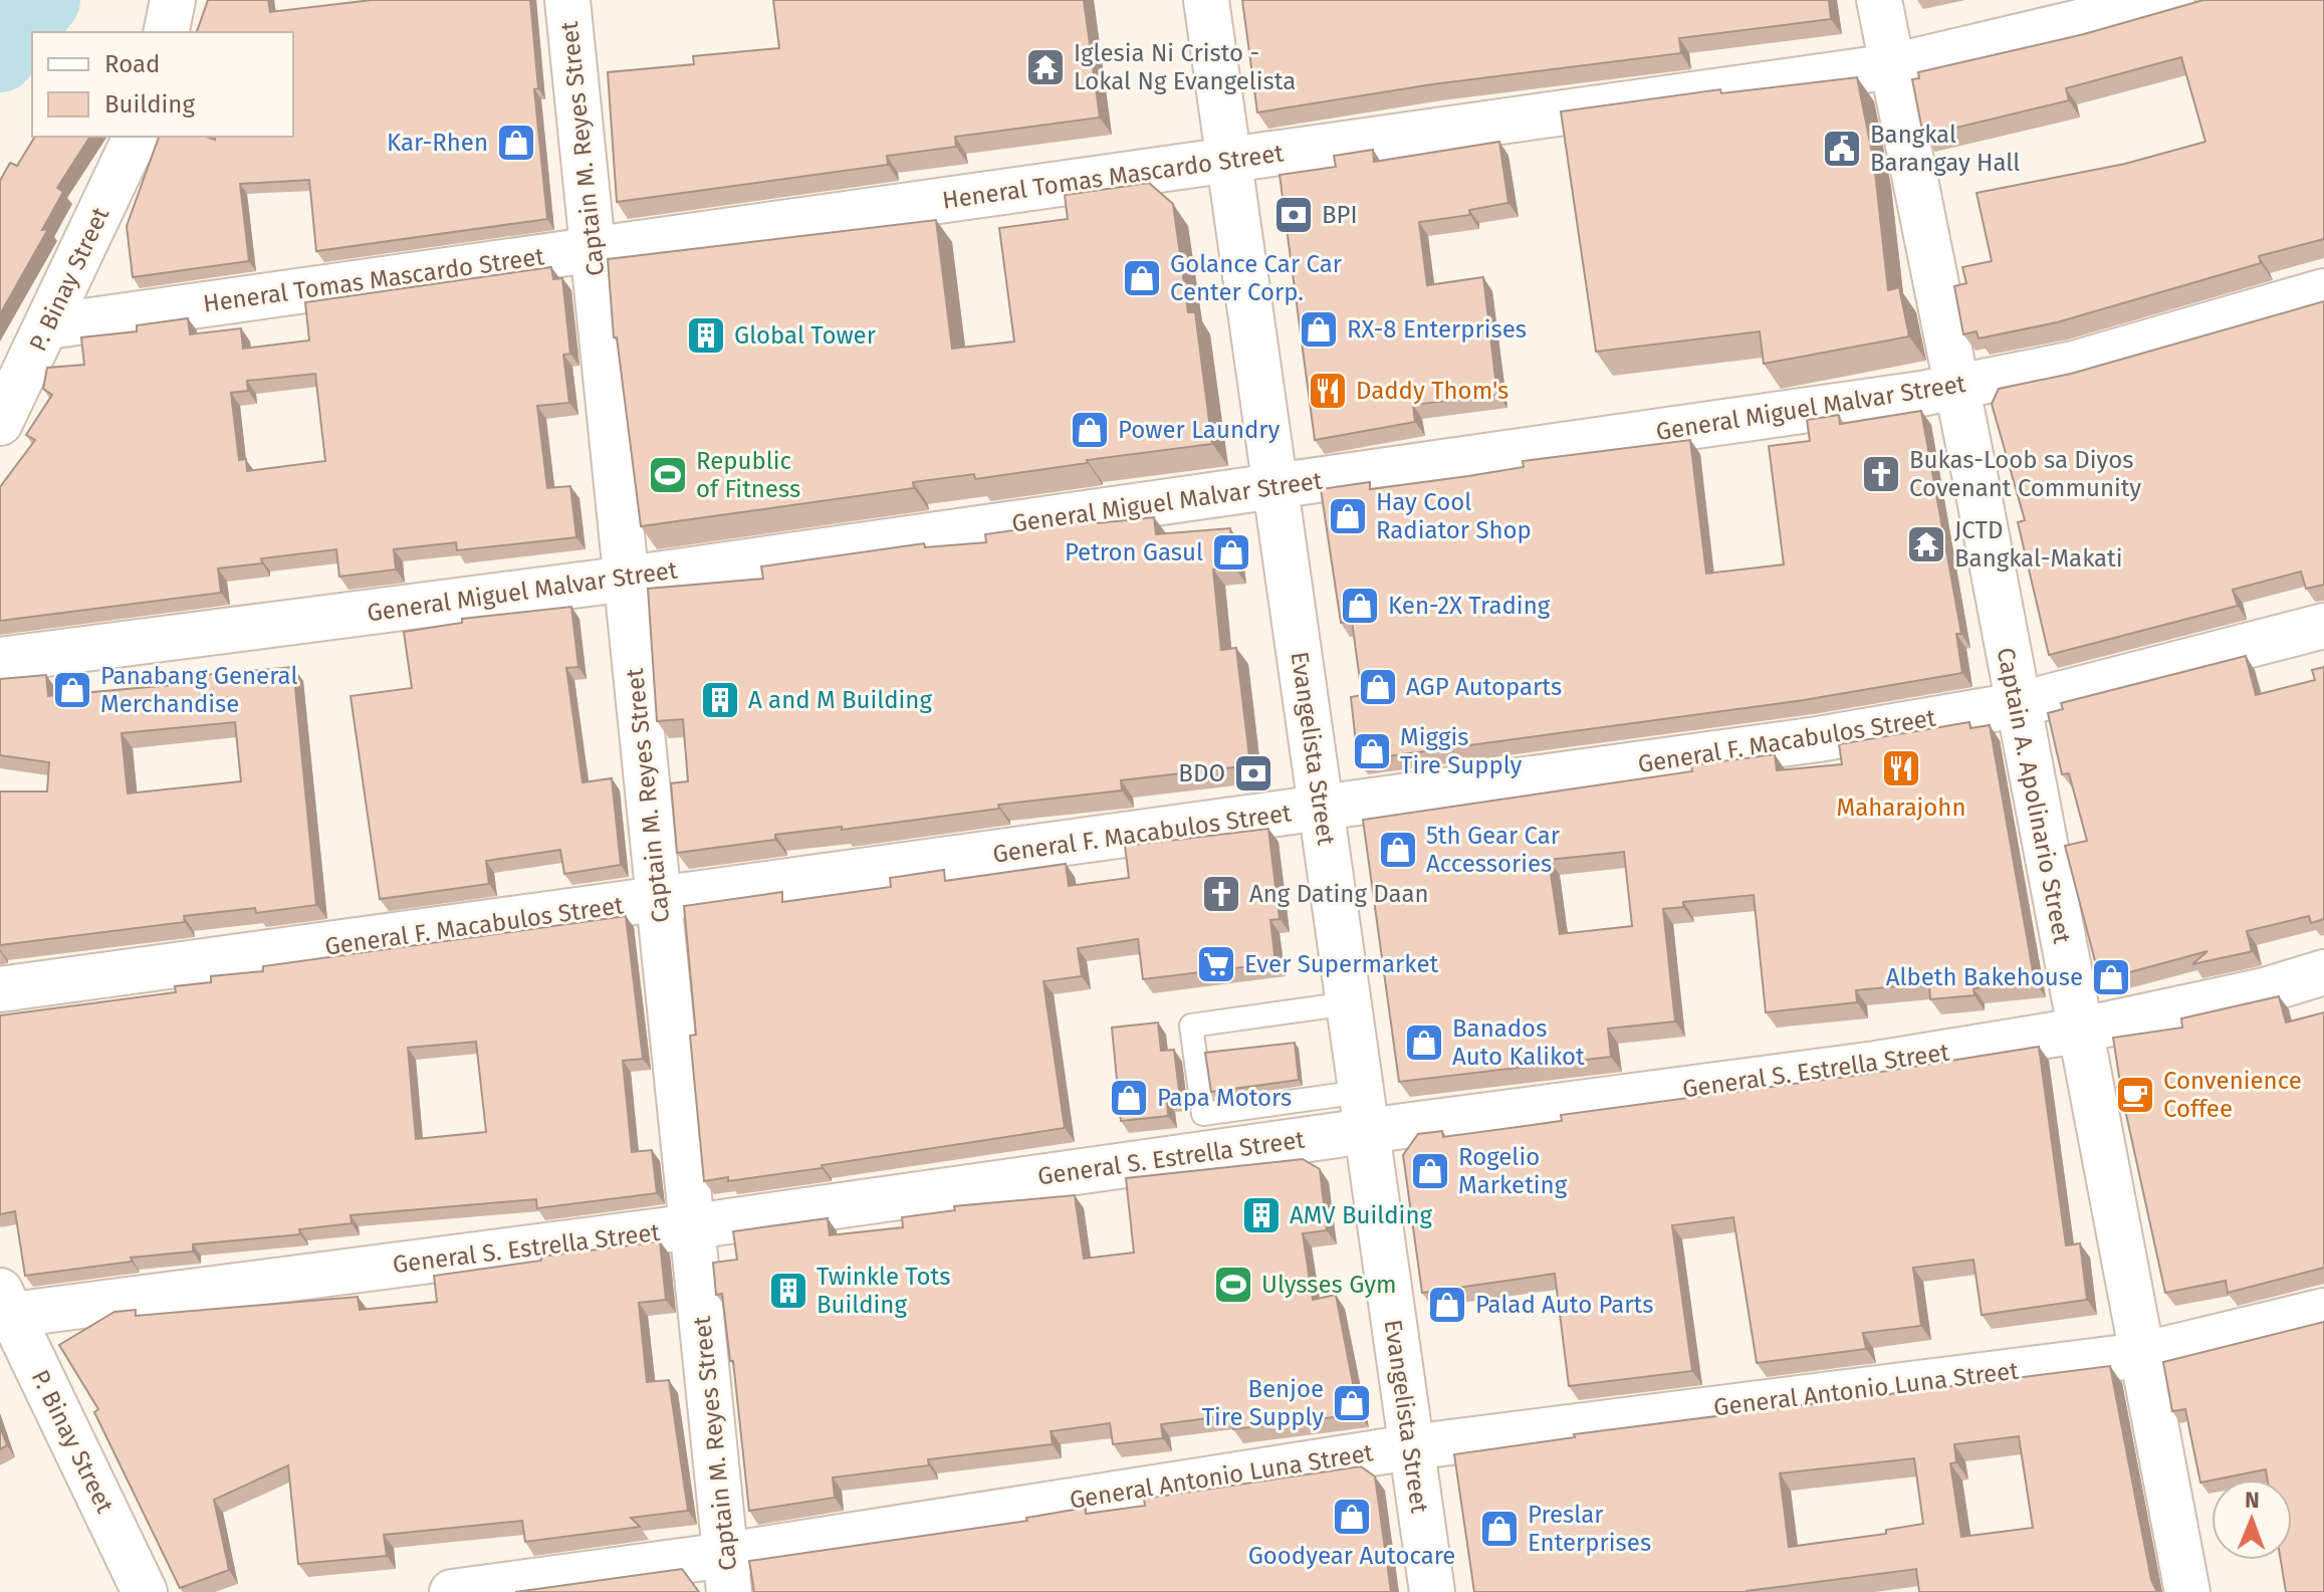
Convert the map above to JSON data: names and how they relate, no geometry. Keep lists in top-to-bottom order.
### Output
{
  "streets": {
    "street": [
      "Captain M. Reyes Street",
      "Heneral Tomas Mascardo Street",
      "P. Binay Street",
      "General Miguel Malvar Street",
      "General F. Macabulos Street",
      "Evangelista Street",
      "Captain A. Apolinario Street",
      "General S. Estrella Street",
      "General Antonio Luna Street"
    ]
  },
  "crossings": [
    ["Captain M. Reyes Street", "Heneral Tomas Mascardo Street"],
    ["Captain M. Reyes Street", "General Miguel Malvar Street"],
    ["Captain M. Reyes Street", "General F. Macabulos Street"],
    ["Captain M. Reyes Street", "General S. Estrella Street"],
    ["Captain M. Reyes Street", "General Antonio Luna Street"],
    ["Heneral Tomas Mascardo Street", "P. Binay Street"],
    ["Heneral Tomas Mascardo Street", "Evangelista Street"],
    ["Heneral Tomas Mascardo Street", "Captain A. Apolinario Street"],
    ["P. Binay Street", "General S. Estrella Street"],
    ["General Miguel Malvar Street", "Evangelista Street"],
    ["General Miguel Malvar Street", "Captain A. Apolinario Street"],
    ["General F. Macabulos Street", "Evangelista Street"],
    ["General F. Macabulos Street", "Captain A. Apolinario Street"],
    ["Evangelista Street", "General S. Estrella Street"],
    ["Evangelista Street", "General Antonio Luna Street"],
    ["Captain A. Apolinario Street", "General S. Estrella Street"],
    ["Captain A. Apolinario Street", "General Antonio Luna Street"]
  ],
  "places": {
    "temple": ["Iglesia Ni Cristo - Lokal Ng Evangelista", "JCTD Bangkal-Makati"],
    "shop": [
      "Kar-Rhen",
      "Golance Car Car Center Corp.",
      "RX-8 Enterprises",
      "Power Laundry",
      "Hay Cool Radiator Shop",
      "Petron Gasul",
      "Ken-2X Trading",
      "AGP Autoparts",
      "Panabang General Merchandise",
      "Miggis Tire Supply",
      "5th Gear Car Accessories",
      "Albeth Bakehouse",
      "Banados Auto Kalikot",
      "Papa Motors",
      "Rogelio Marketing",
      "Palad Auto Parts",
      "Benjoe Tire Supply",
      "Goodyear Autocare",
      "Preslar Enterprises"
    ],
    "public building": ["Bangkal Barangay Hall"],
    "bank": ["BPI", "BDO"],
    "building": [
      "Global Tower",
      "A and M Building",
      "AMV Building",
      "Twinkle Tots Building"
    ],
    "restaurant": ["Daddy Thom's", "Maharajohn"],
    "church": ["Bukas-Loob sa Diyos Covenant Community", "Ang Dating Daan"],
    "sports": ["Republic of Fitness", "Ulysses Gym"],
    "supermarket": ["Ever Supermarket"],
    "cafe": ["Convenience Coffee"]
  },
  "legend": ["Road", "Building"],
  "north": "top"
}
